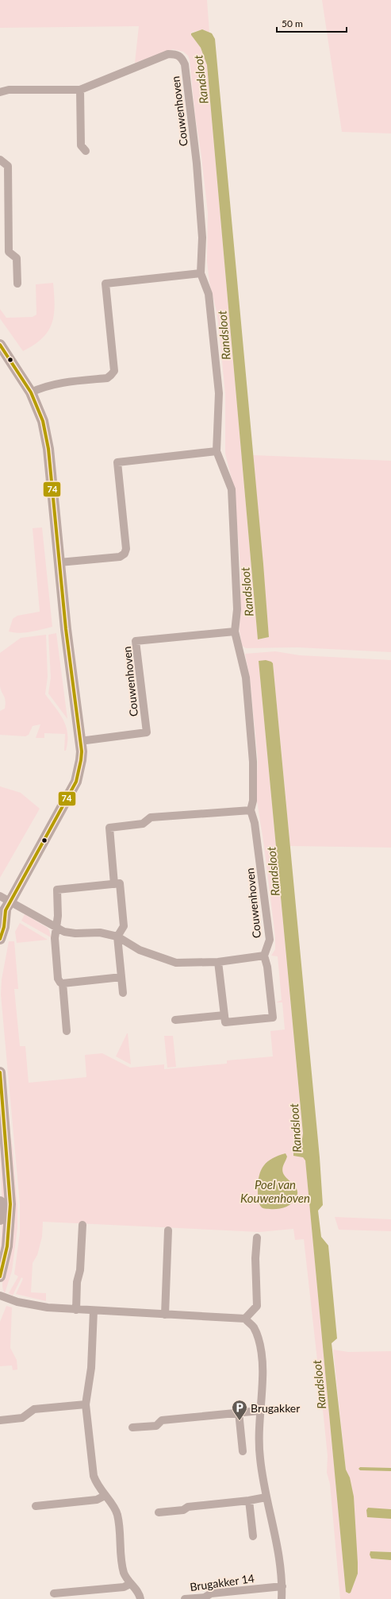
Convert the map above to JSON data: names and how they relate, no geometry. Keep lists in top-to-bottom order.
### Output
{
  "streets": {
    "street": ["Couwenhoven", "Brugakker 14"]
  },
  "water": ["Randsloot", "Poel van Kouwenhoven"],
  "places": {
    "parking": ["Brugakker"]
  },
  "lines": ["transit line 74"],
  "scale_bar": "50 m"
}
